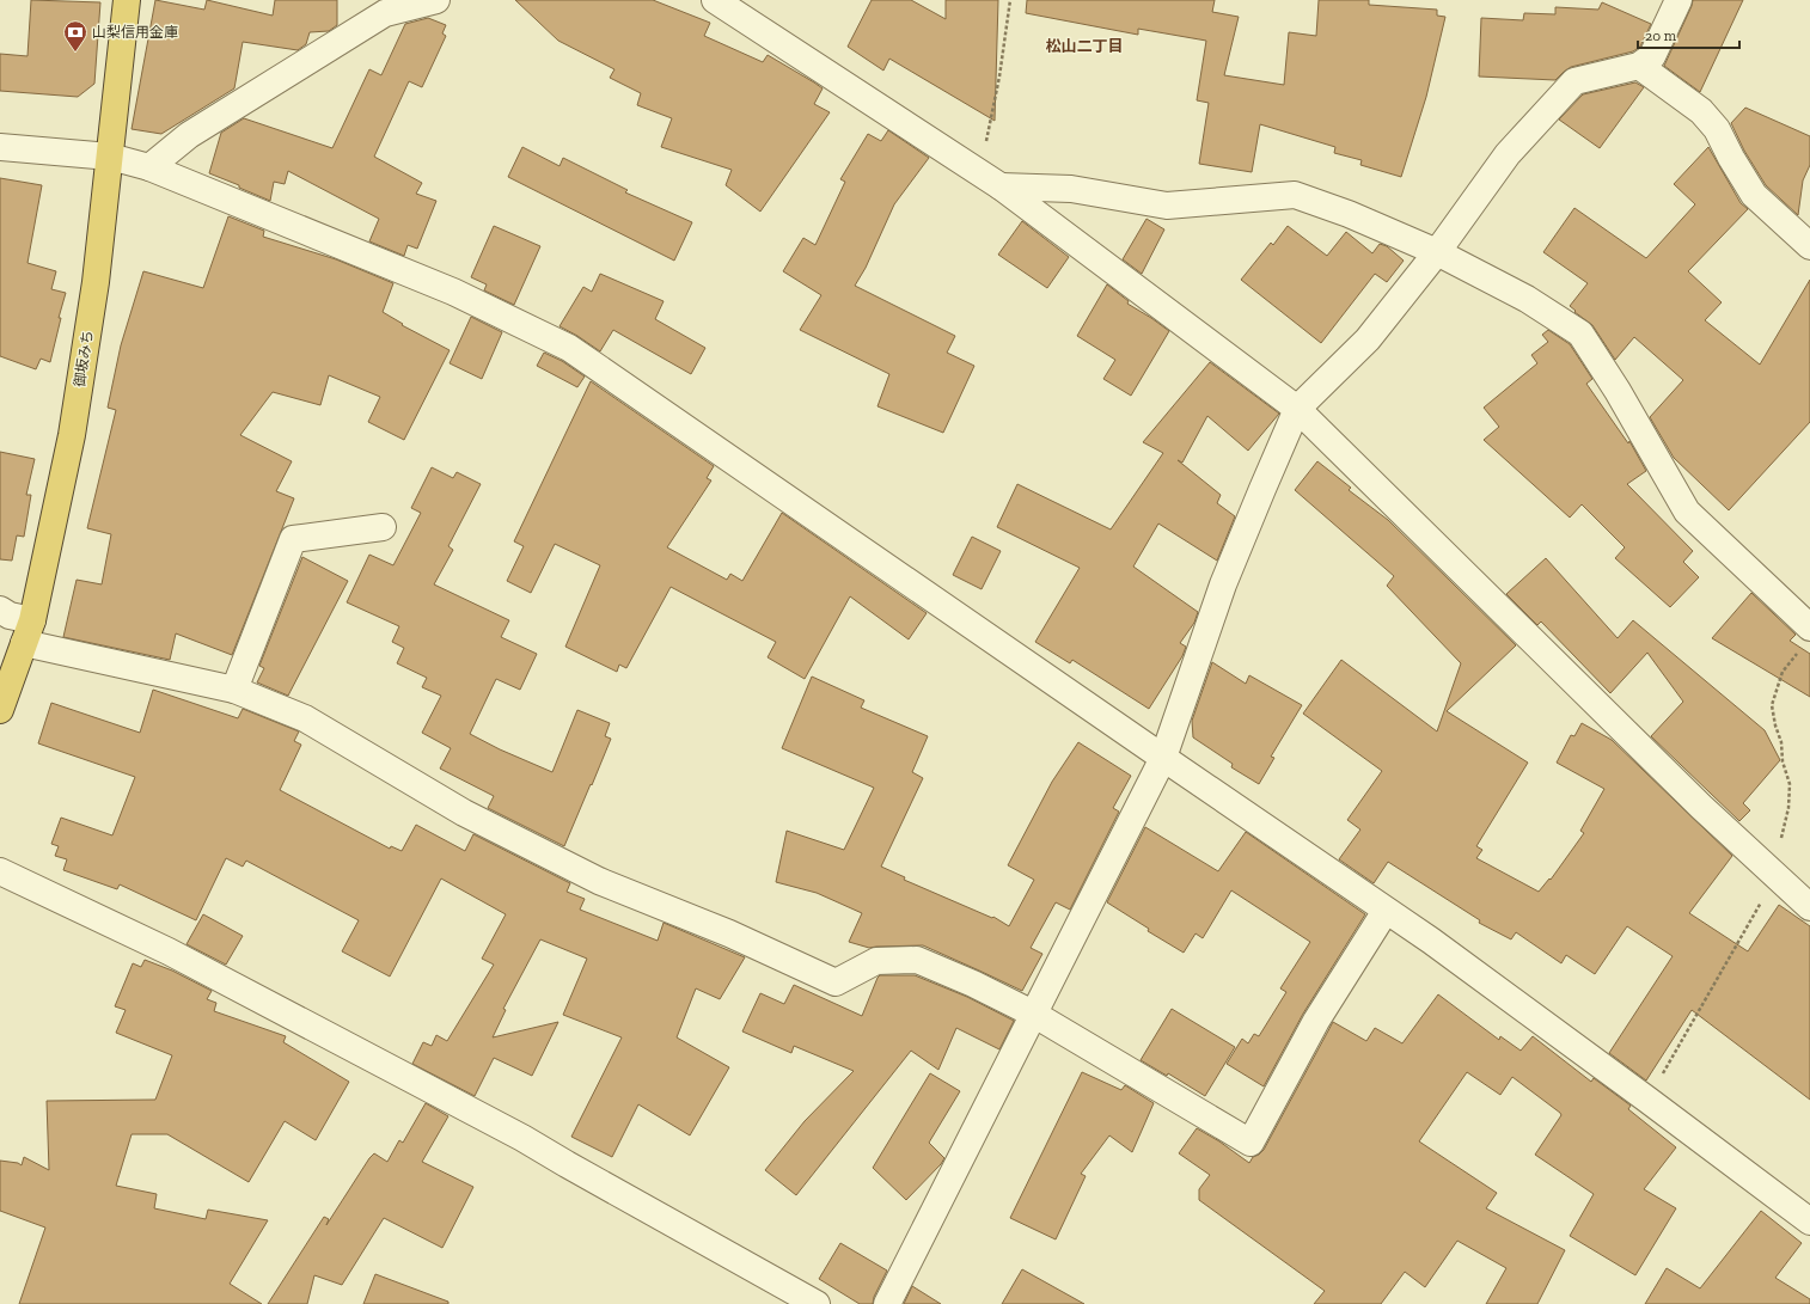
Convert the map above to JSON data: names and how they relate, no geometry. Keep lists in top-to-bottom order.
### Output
{
  "streets": {
    "highway": ["御坂みち"]
  },
  "districts": ["松山二丁目"],
  "places": {
    "bank": ["山梨信用金庫"]
  },
  "scale_bar": "20 m"
}
